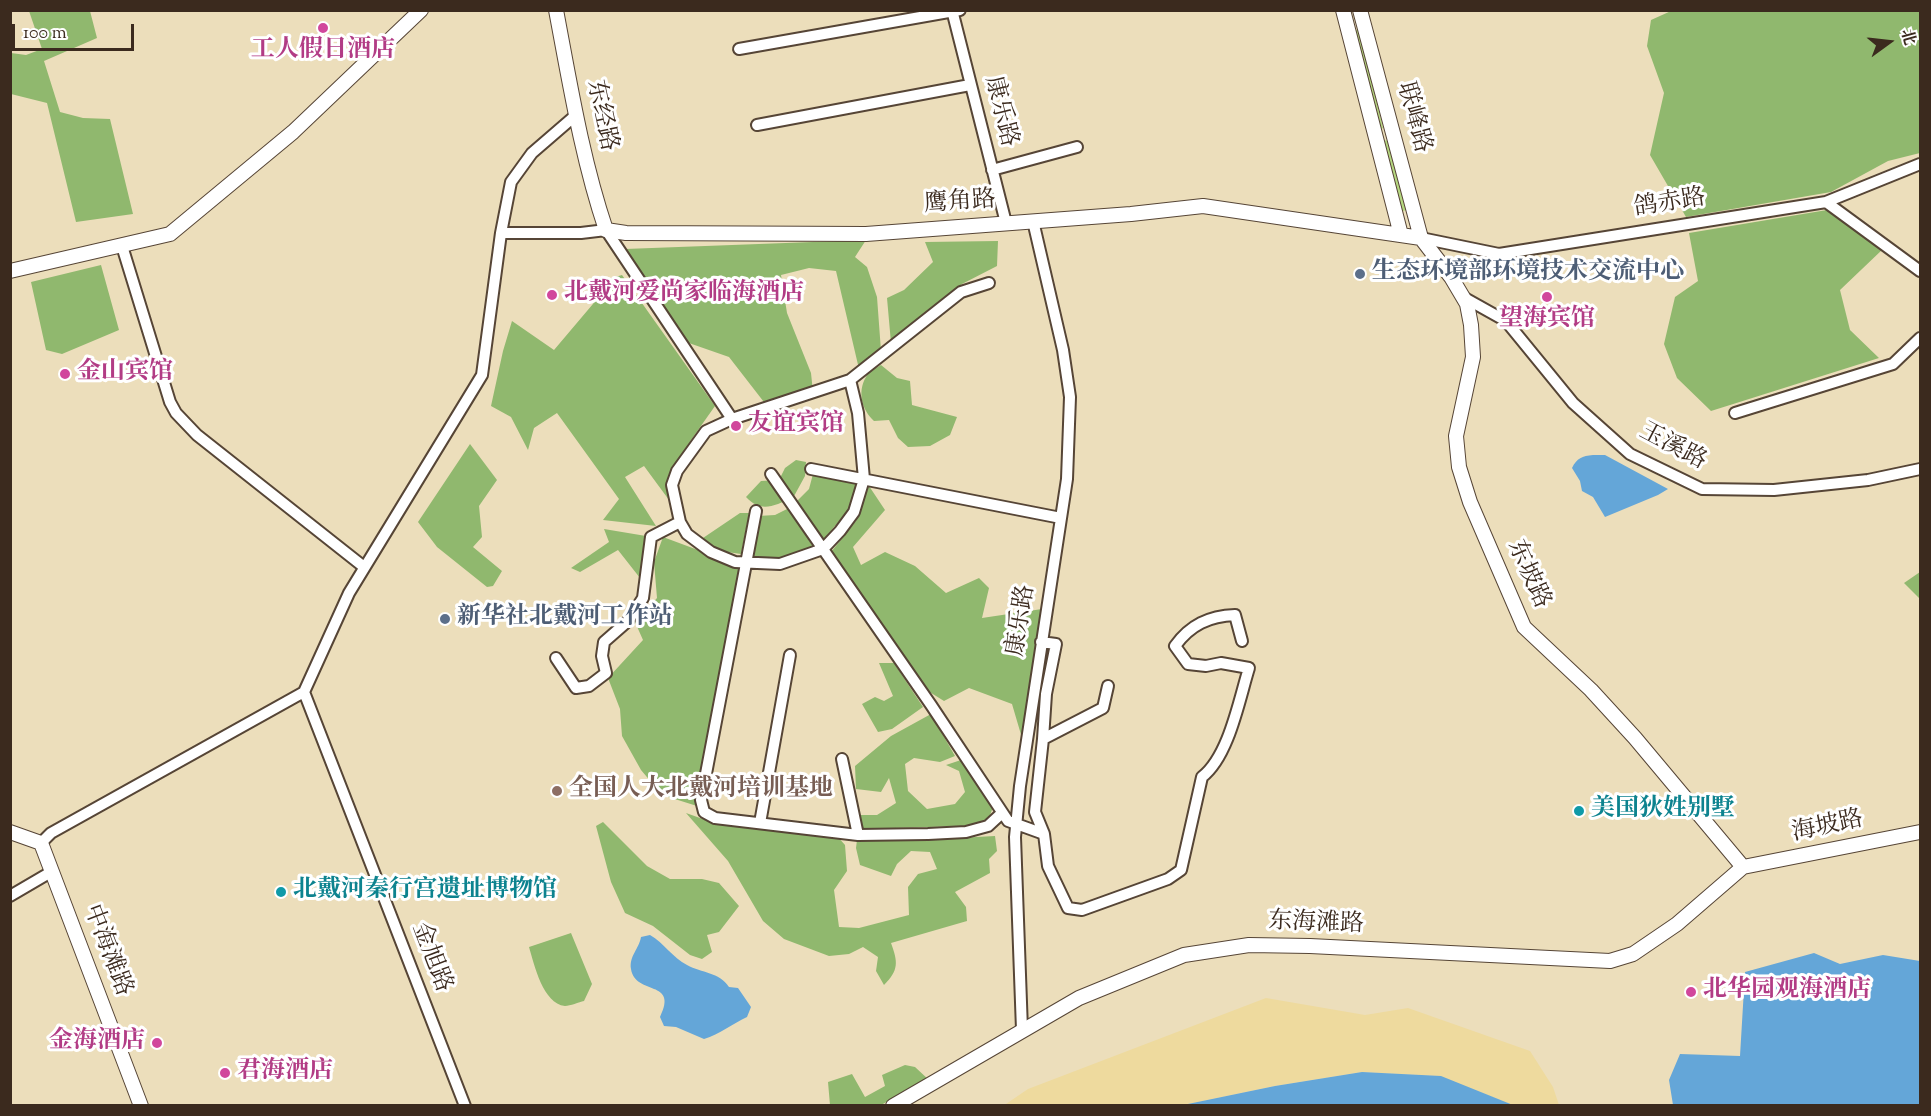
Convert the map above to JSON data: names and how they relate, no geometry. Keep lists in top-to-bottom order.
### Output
{
  "streets": {
    "main road": [
      "东经路",
      "联峰路",
      "鹰角路",
      "东坡路",
      "海坡路",
      "东海滩路",
      "中海滩路"
    ],
    "street": [
      "康乐路",
      "鸽赤路",
      "玉溪路",
      "金旭路"
    ]
  },
  "crossings": [
    ["康乐路", "鹰角路"],
    ["康乐路", "东海滩路"],
    ["东经路", "鹰角路"],
    ["联峰路", "鹰角路"],
    ["联峰路", "鸽赤路"],
    ["联峰路", "东坡路"],
    ["鹰角路", "鸽赤路"],
    ["鹰角路", "东坡路"],
    ["鸽赤路", "东坡路"],
    ["玉溪路", "东坡路"],
    ["东坡路", "海坡路"],
    ["东坡路", "东海滩路"],
    ["海坡路", "东海滩路"]
  ],
  "places": [
    "工人假日酒店",
    "生态环境部环境技术交流中心",
    "北戴河爱尚家临海酒店",
    "望海宾馆",
    "金山宾馆",
    "友谊宾馆",
    "新华社北戴河工作站",
    "全国人大北戴河培训基地",
    "美国狄姓别墅",
    "北戴河秦行宫遗址博物馆",
    "北华园观海酒店",
    "金海酒店",
    "君海酒店"
  ],
  "scale_bar": "100 m",
  "north": "right"
}
